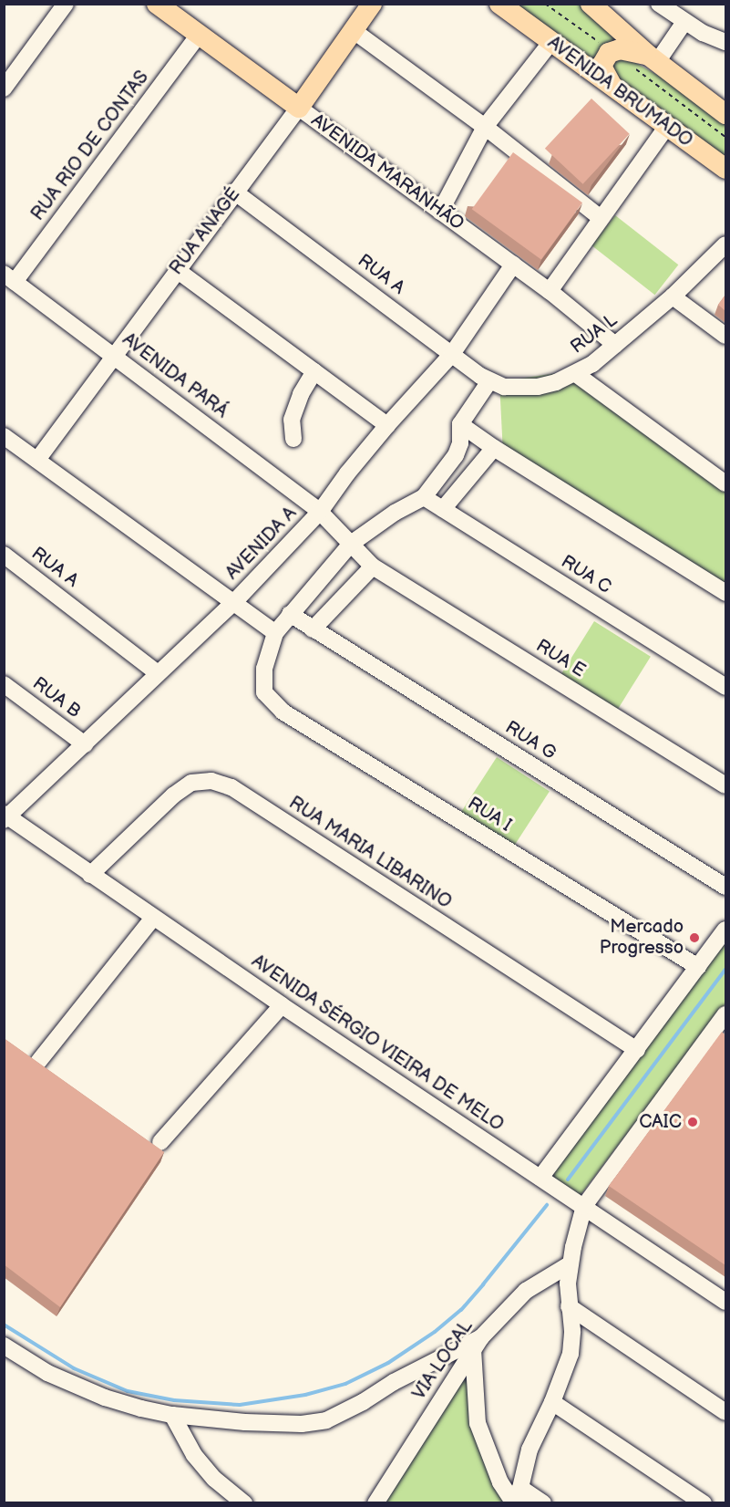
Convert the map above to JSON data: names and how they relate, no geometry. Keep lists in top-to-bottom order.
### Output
{
  "streets": {
    "main road": ["AVENIDA BRUMADO", "AVENIDA MARANHÃO", "RUA ANAGÉ"],
    "street": [
      "RUA RIO DE CONTAS",
      "RUA A",
      "RUA L",
      "AVENIDA PARÁ",
      "AVENIDA A",
      "RUA C",
      "RUA E",
      "RUA B",
      "RUA G",
      "RUA I",
      "RUA MARIA LIBARINO",
      "AVENIDA SÉRGIO VIEIRA DE MELO",
      "VIA LOCAL"
    ]
  },
  "crossings": [
    ["RUA RIO DE CONTAS", "AVENIDA MARANHÃO"],
    ["RUA RIO DE CONTAS", "AVENIDA PARÁ"],
    ["AVENIDA MARANHÃO", "RUA ANAGÉ"],
    ["AVENIDA MARANHÃO", "RUA L"],
    ["AVENIDA MARANHÃO", "AVENIDA A"],
    ["RUA ANAGÉ", "RUA A"],
    ["RUA ANAGÉ", "AVENIDA PARÁ"],
    ["RUA A", "AVENIDA A"],
    ["AVENIDA PARÁ", "AVENIDA A"],
    ["AVENIDA PARÁ", "RUA E"],
    ["AVENIDA A", "RUA B"],
    ["AVENIDA A", "AVENIDA SÉRGIO VIEIRA DE MELO"],
    ["RUA MARIA LIBARINO", "AVENIDA SÉRGIO VIEIRA DE MELO"]
  ],
  "places": ["Mercado Progresso", "CAIC"]
}
